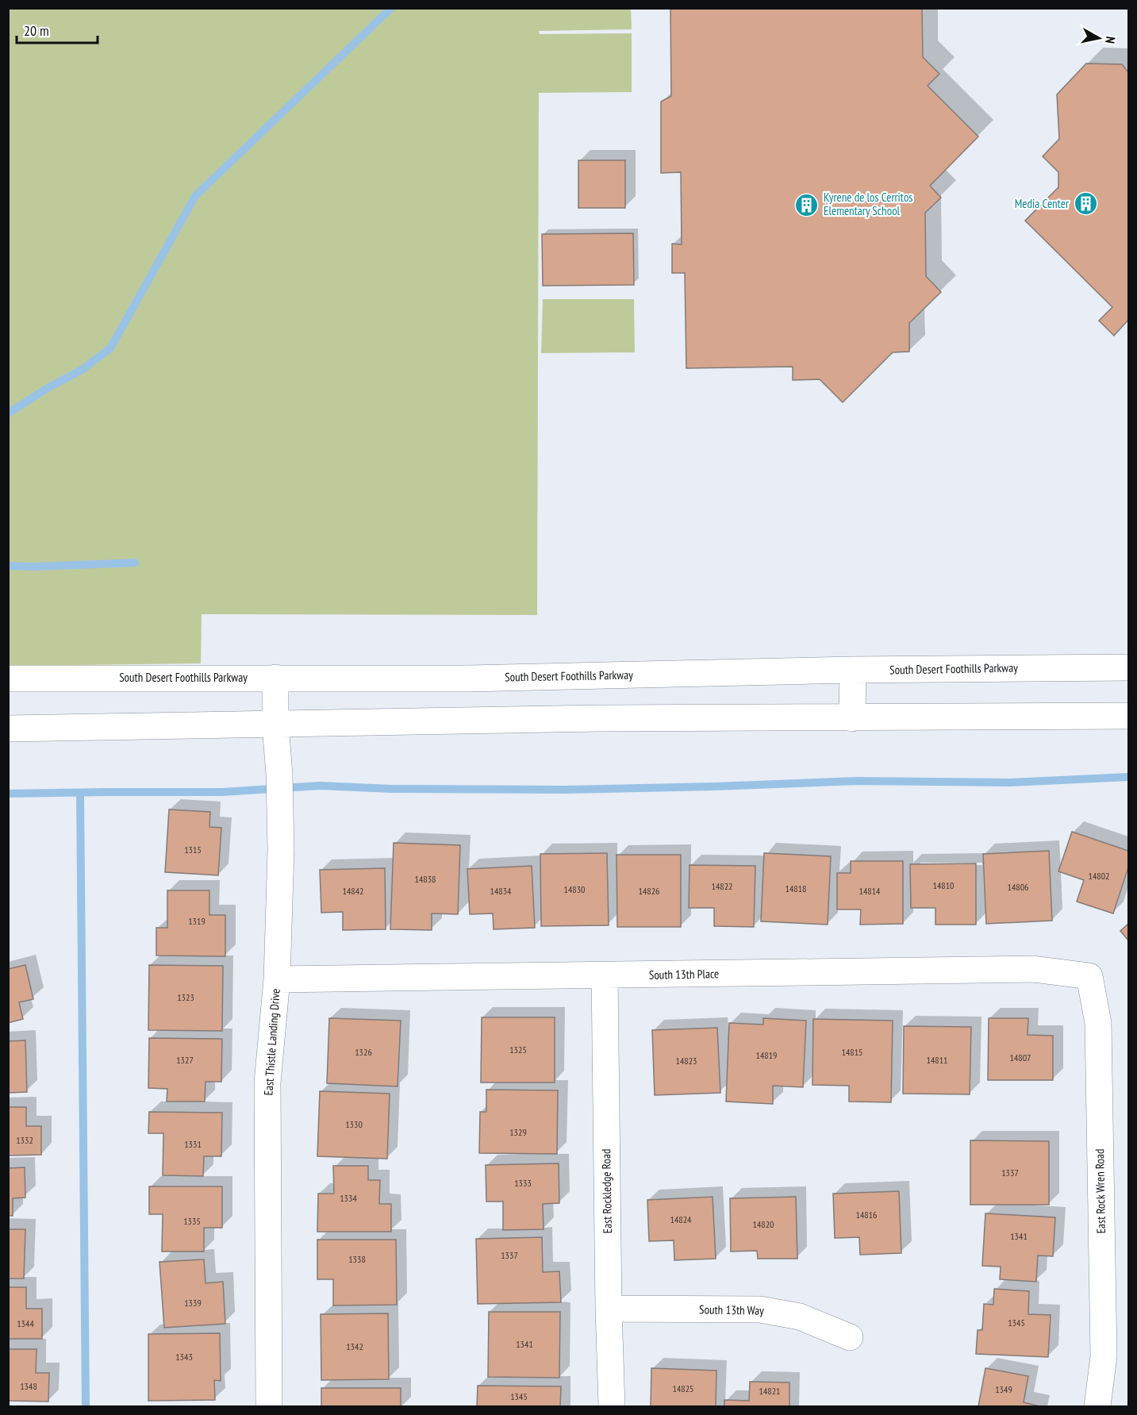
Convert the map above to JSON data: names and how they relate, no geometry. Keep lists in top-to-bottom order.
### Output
{
  "streets": {
    "street": [
      "South Desert Foothills Parkway",
      "South 13th Place",
      "East Thistle Landing Drive",
      "East Rockledge Road",
      "East Rock Wren Road",
      "South 13th Way"
    ]
  },
  "crossings": [
    ["South Desert Foothills Parkway", "East Thistle Landing Drive"],
    ["South 13th Place", "East Thistle Landing Drive"],
    ["South 13th Place", "East Rockledge Road"],
    ["South 13th Place", "East Rock Wren Road"],
    ["East Rockledge Road", "South 13th Way"]
  ],
  "places": {
    "building": ["Media Center", "Kyrene de los Cerritos Elementary School"]
  },
  "house_numbers": [
    "1315",
    "14802",
    "14838",
    "14810",
    "14822",
    "14806",
    "14818",
    "14830",
    "14842",
    "14834",
    "14826",
    "14814",
    "1319",
    "1323",
    "1325",
    "1326",
    "14815",
    "14819",
    "14807",
    "1327",
    "14811",
    "14823",
    "1330",
    "1329",
    "1332",
    "1331",
    "1337",
    "1333",
    "1334",
    "14816",
    "14824",
    "1335",
    "14820",
    "1341",
    "1337",
    "1338",
    "1339",
    "1345",
    "1344",
    "1341",
    "1342",
    "1343",
    "1348",
    "14825",
    "1349",
    "14821",
    "1345"
  ],
  "scale_bar": "20 m",
  "north": "right"
}
